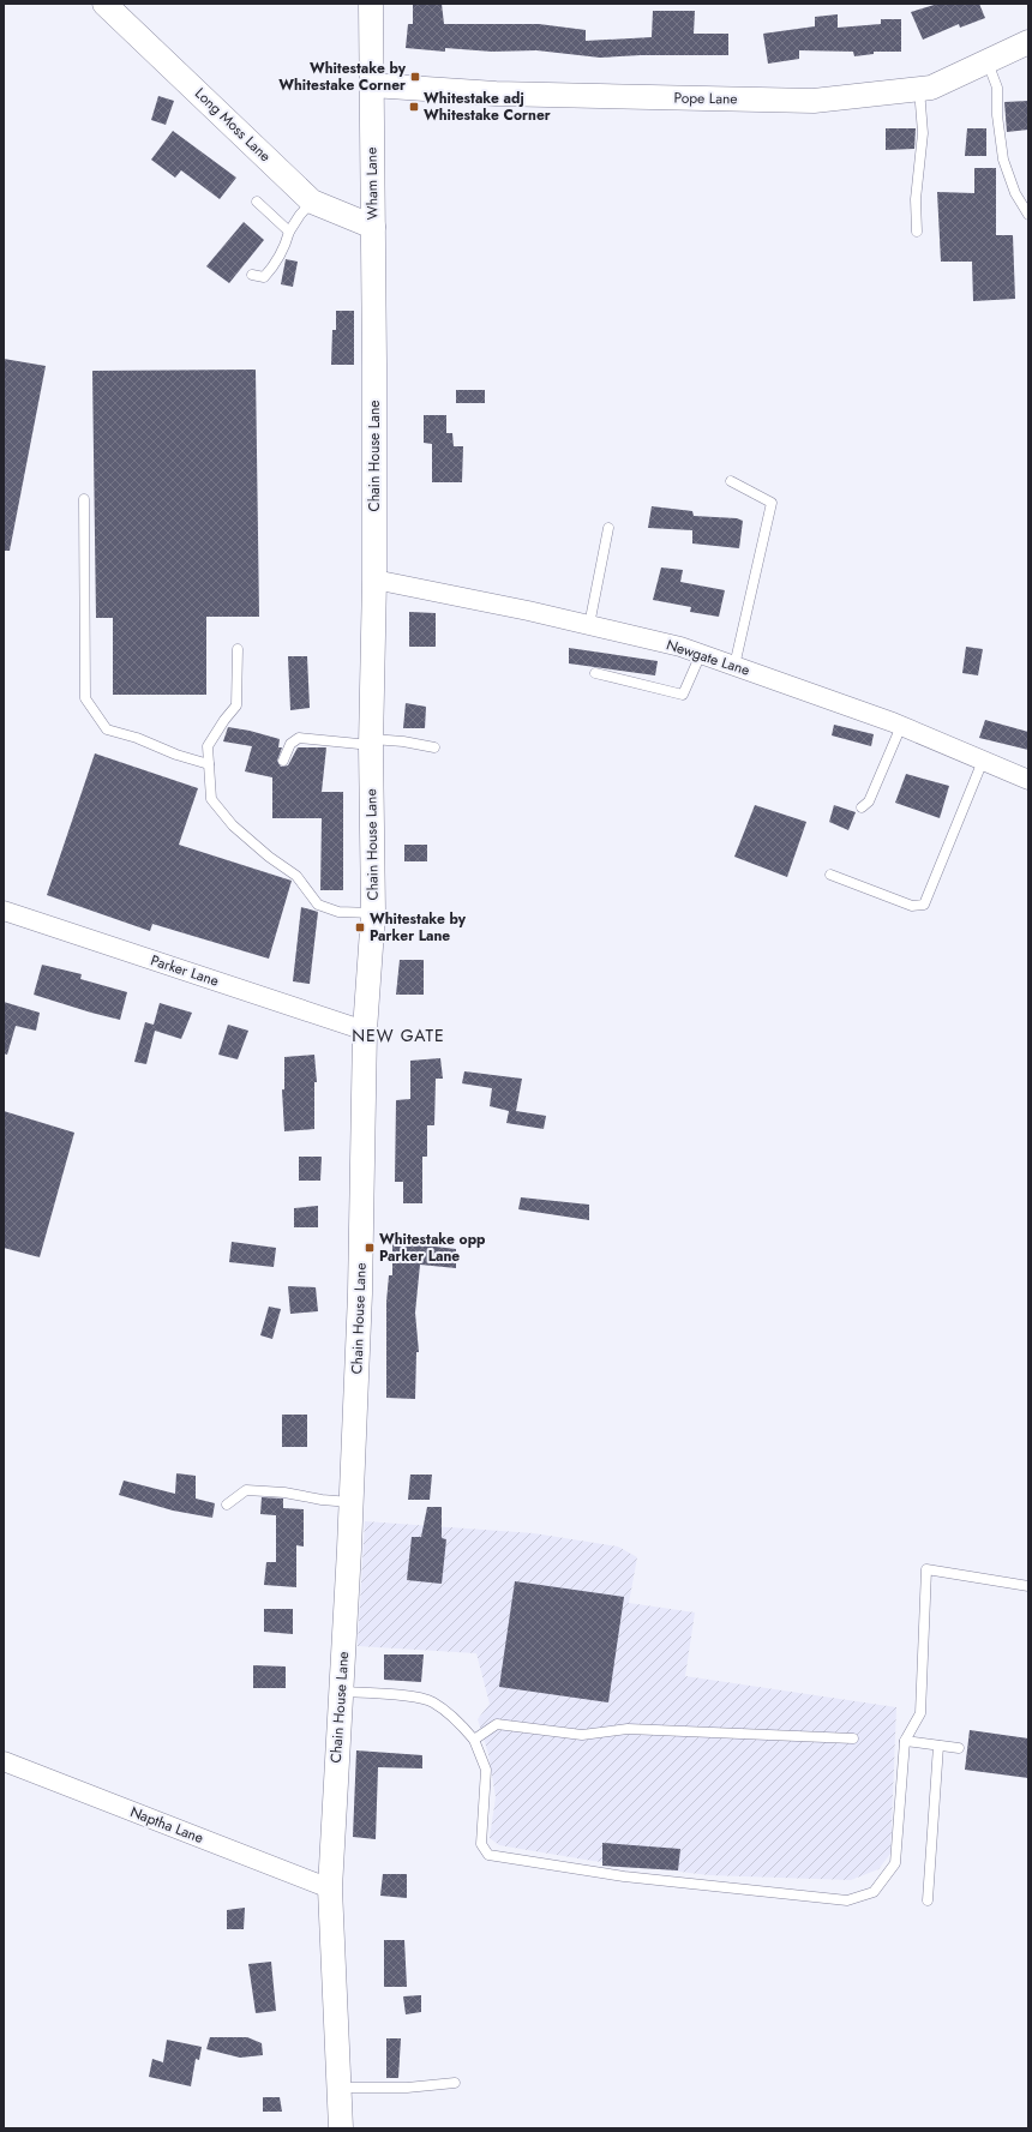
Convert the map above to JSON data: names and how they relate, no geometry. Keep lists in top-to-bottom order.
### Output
{
  "streets": {
    "street": [
      "Pope Lane",
      "Long Moss Lane",
      "Wham Lane",
      "Chain House Lane",
      "Newgate Lane",
      "Parker Lane",
      "Naptha Lane"
    ]
  },
  "crossings": [
    ["Pope Lane", "Wham Lane"],
    ["Long Moss Lane", "Wham Lane"],
    ["Wham Lane", "Chain House Lane"],
    ["Chain House Lane", "Newgate Lane"],
    ["Chain House Lane", "Parker Lane"],
    ["Chain House Lane", "Naptha Lane"]
  ],
  "districts": ["NEW GATE"],
  "places": {
    "transit": [
      "Whitestake by Whitestake Corner",
      "Whitestake adj Whitestake Corner",
      "Whitestake by Parker Lane",
      "Whitestake opp Parker Lane"
    ]
  }
}
